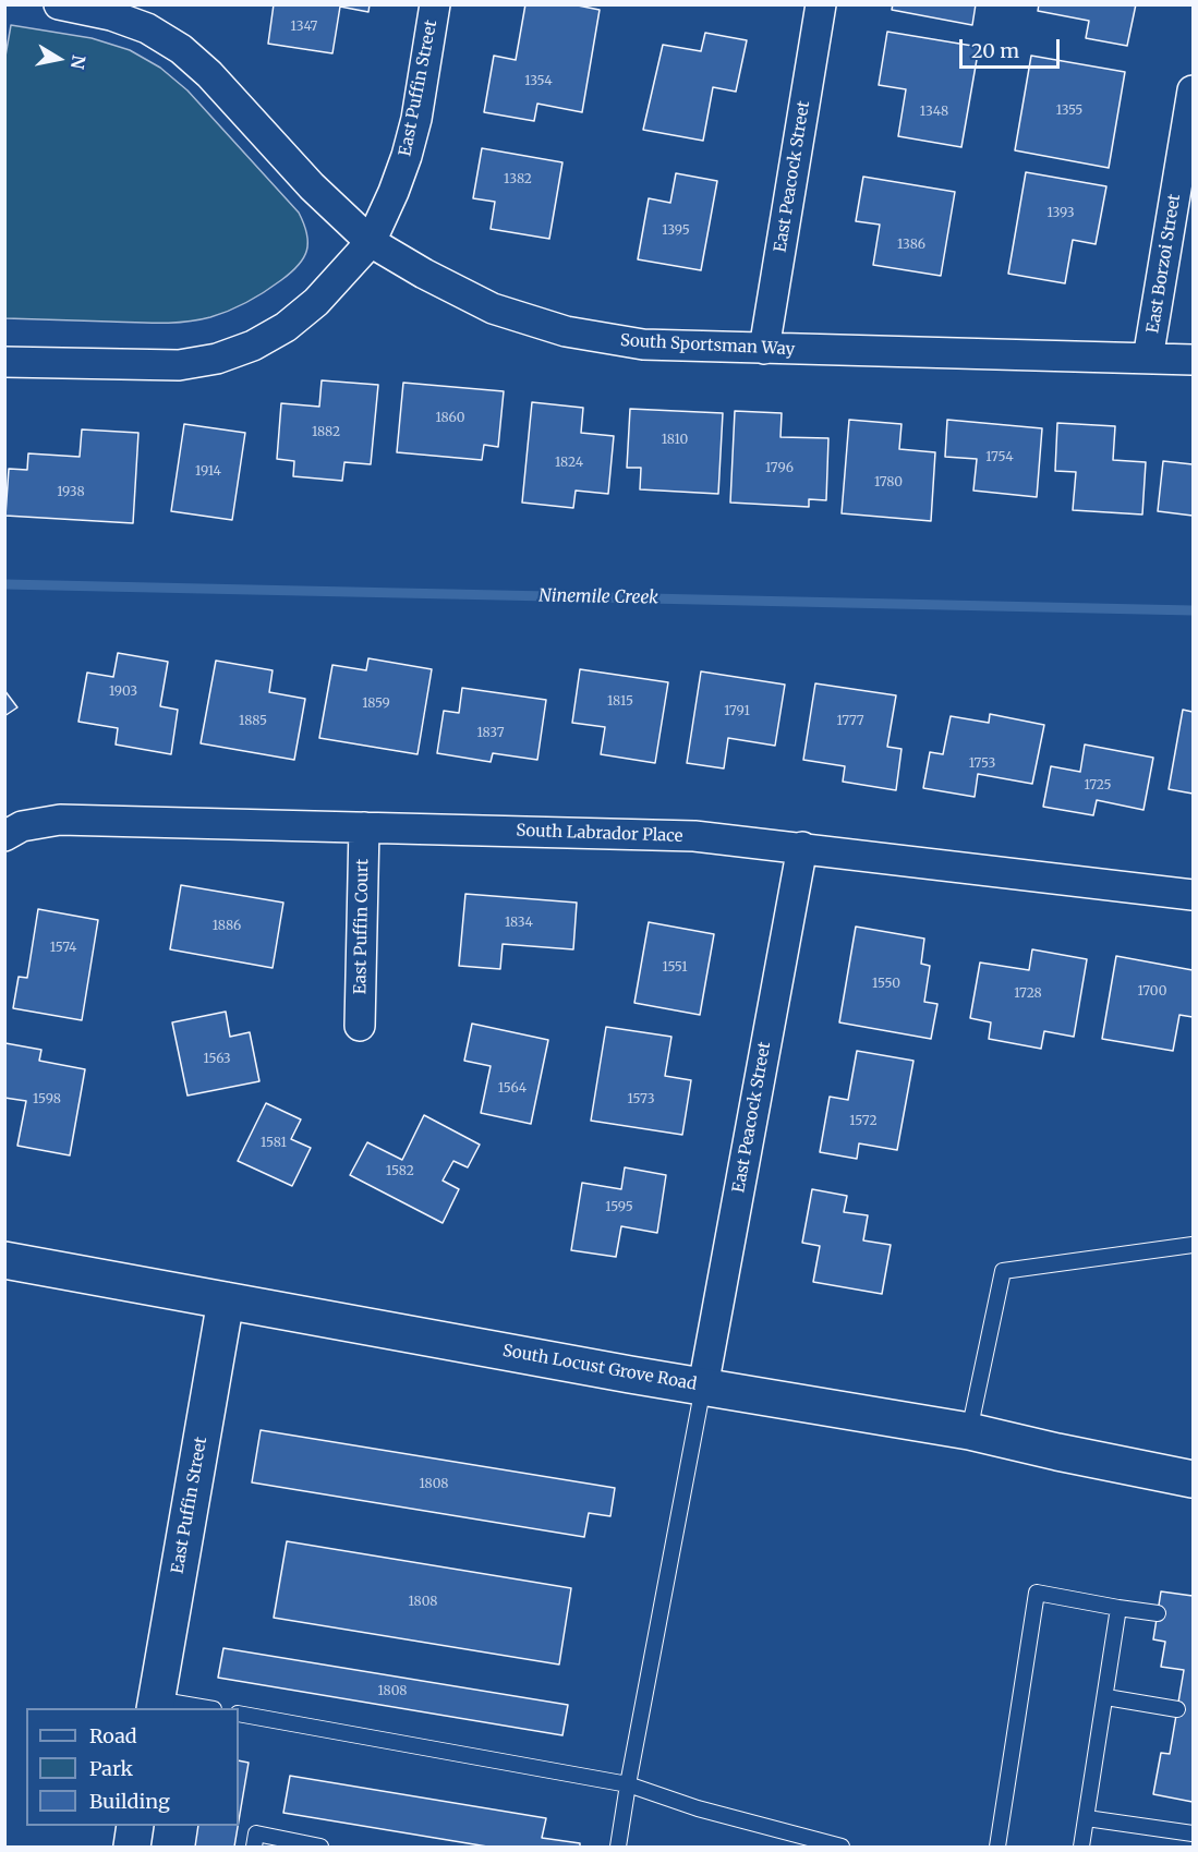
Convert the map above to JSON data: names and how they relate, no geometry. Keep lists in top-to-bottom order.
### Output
{
  "streets": {
    "main road": ["East Puffin Street", "South Locust Grove Road"],
    "street": [
      "East Peacock Street",
      "East Borzoi Street",
      "South Sportsman Way",
      "South Labrador Place",
      "East Puffin Court"
    ]
  },
  "crossings": [
    ["East Puffin Street", "South Sportsman Way"],
    ["East Puffin Street", "South Locust Grove Road"],
    ["East Peacock Street", "South Sportsman Way"],
    ["East Peacock Street", "South Labrador Place"],
    ["East Peacock Street", "South Locust Grove Road"],
    ["East Borzoi Street", "South Sportsman Way"],
    ["South Labrador Place", "East Puffin Court"]
  ],
  "water": ["Ninemile Creek"],
  "house_numbers": [
    "1347",
    "1354",
    "1355",
    "1348",
    "1382",
    "1393",
    "1395",
    "1386",
    "1860",
    "1882",
    "1810",
    "1754",
    "1824",
    "1796",
    "1914",
    "1780",
    "1938",
    "1903",
    "1815",
    "1859",
    "1791",
    "1885",
    "1777",
    "1837",
    "1753",
    "1725",
    "1834",
    "1886",
    "1574",
    "1551",
    "1550",
    "1700",
    "1728",
    "1563",
    "1564",
    "1598",
    "1573",
    "1572",
    "1581",
    "1582",
    "1595",
    "1808",
    "1808",
    "1808"
  ],
  "legend": ["Road", "Park", "Building"],
  "scale_bar": "20 m",
  "north": "right"
}
